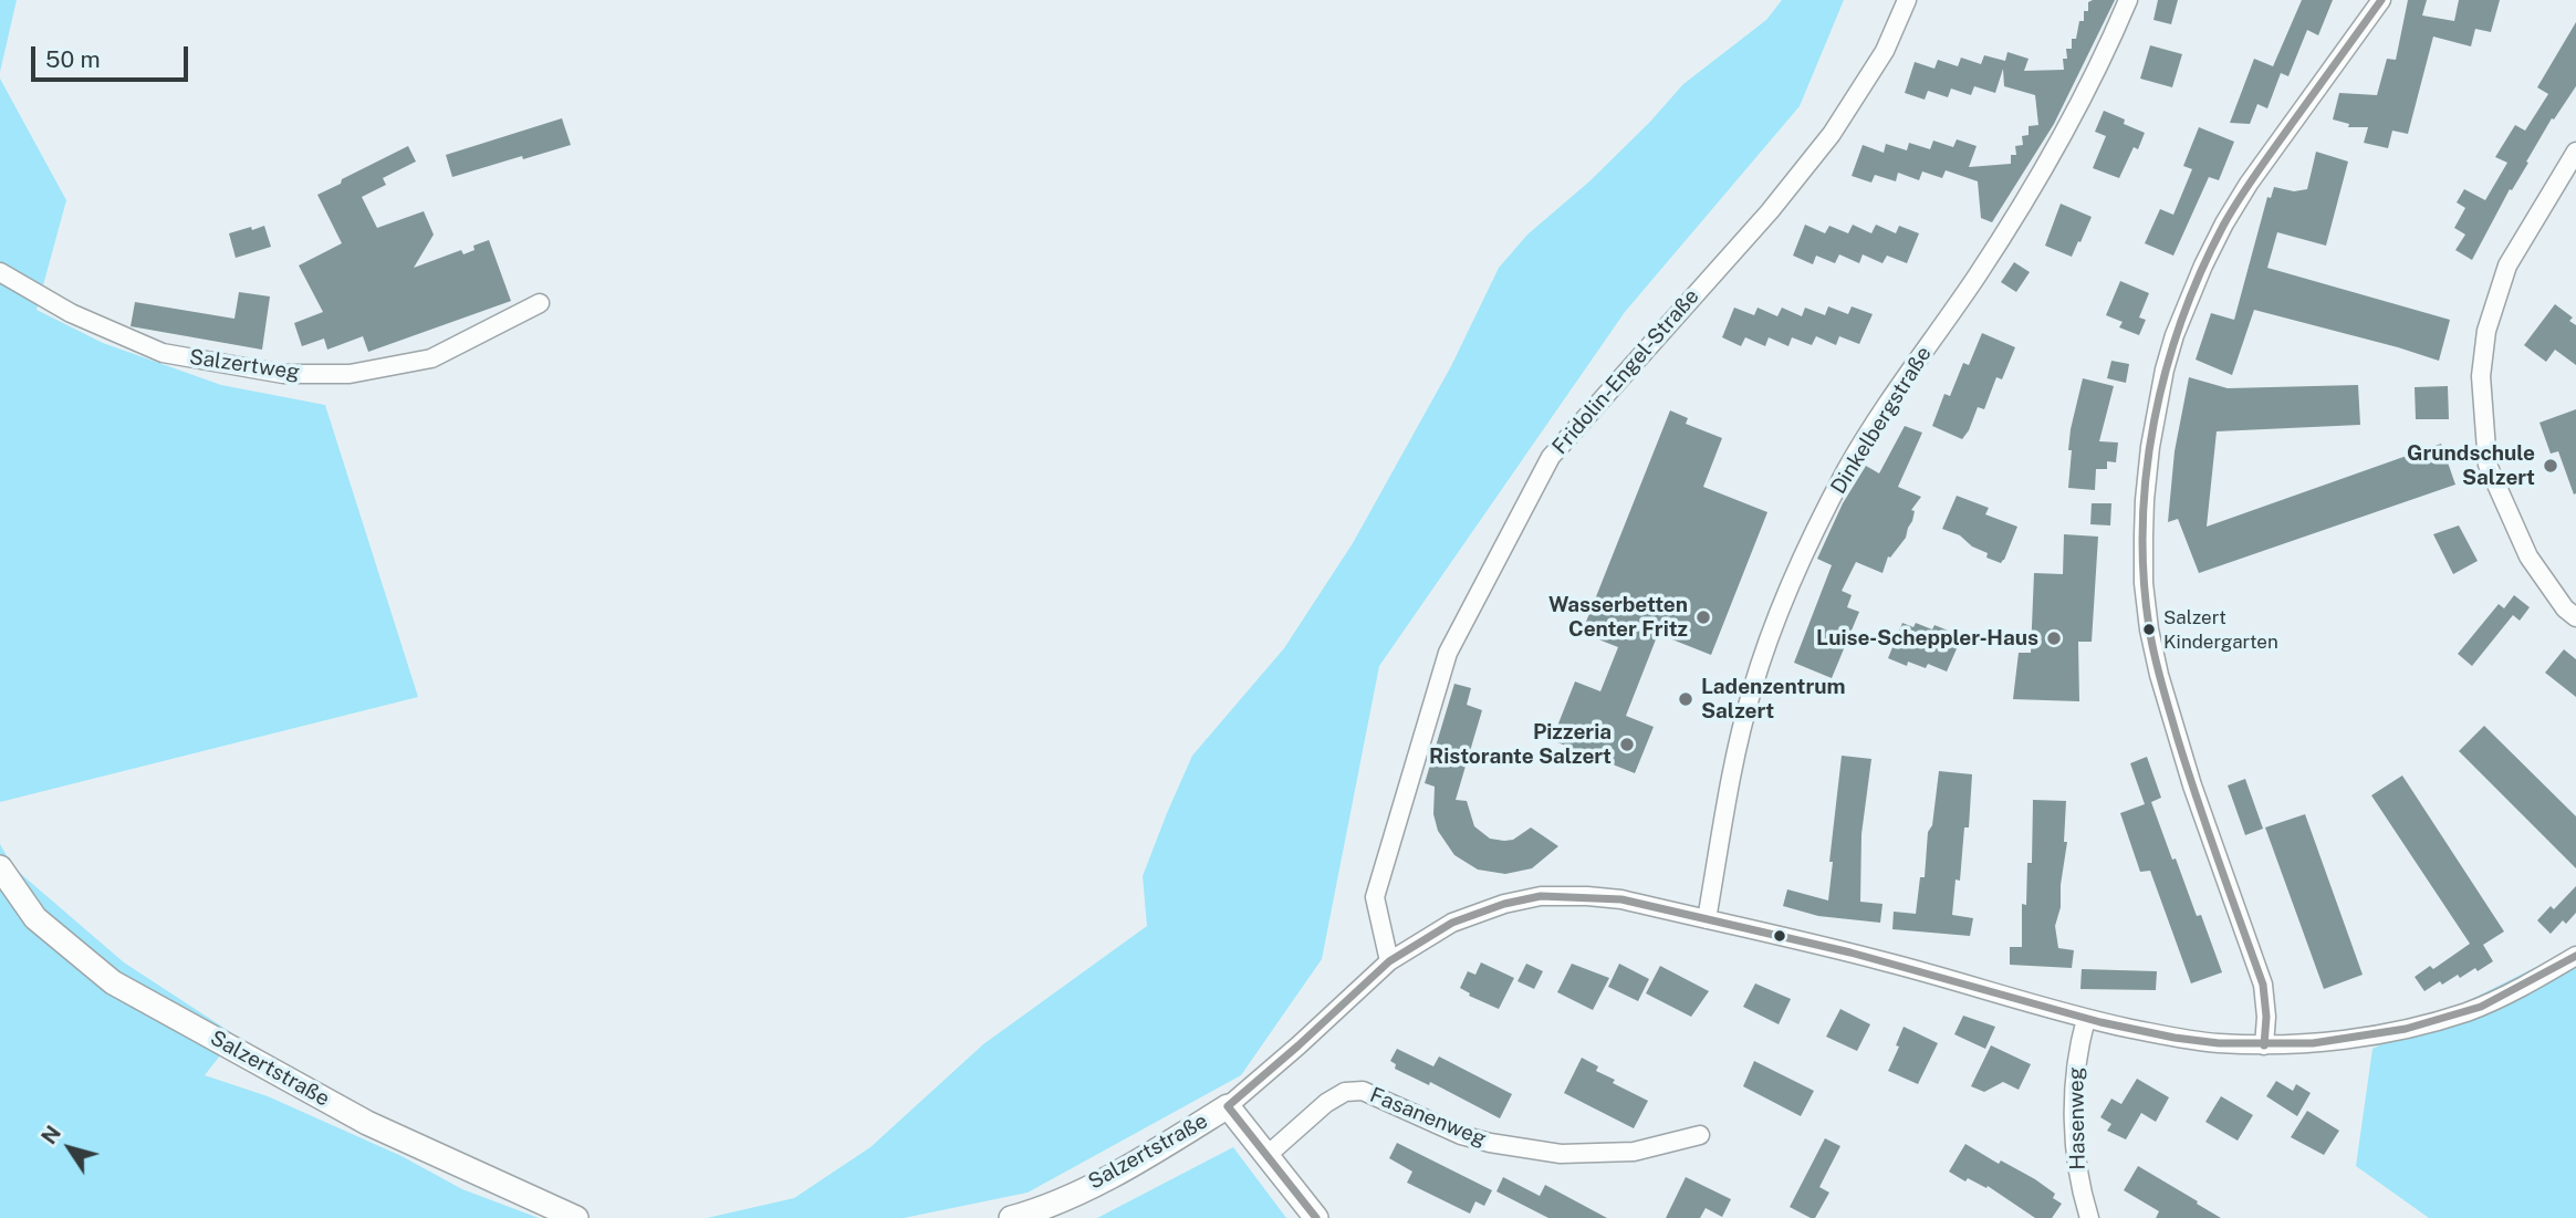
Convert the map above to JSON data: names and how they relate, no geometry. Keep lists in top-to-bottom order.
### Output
{
  "streets": {
    "street": [
      "Salzertweg",
      "Fridolin-Engel-Straße",
      "Dinkelbergstraße",
      "Salzertstraße",
      "Fasanenweg",
      "Hasenweg"
    ]
  },
  "crossings": [
    ["Fridolin-Engel-Straße", "Salzertstraße"],
    ["Dinkelbergstraße", "Salzertstraße"],
    ["Salzertstraße", "Hasenweg"]
  ],
  "places": [
    "Grundschule Salzert",
    "Wasserbetten Center Fritz",
    "Salzert Kindergarten",
    "Luise‑Scheppler‑Haus",
    "Ladenzentrum Salzert",
    "Pizzeria Ristorante Salzert"
  ],
  "scale_bar": "50 m",
  "north": "top left"
}
